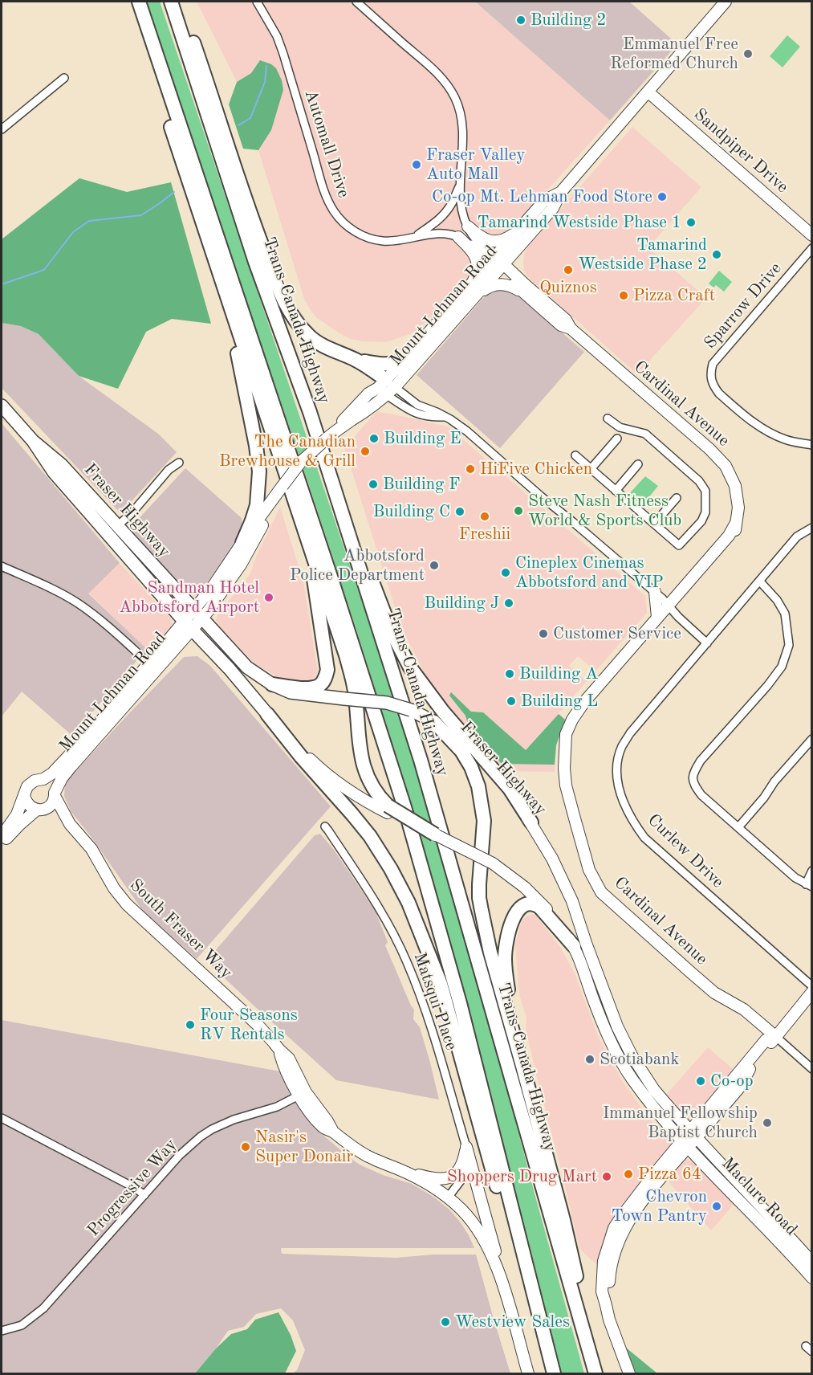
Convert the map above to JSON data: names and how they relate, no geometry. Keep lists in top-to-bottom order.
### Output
{
  "streets": {
    "highway": ["Trans-Canada Highway"],
    "main road": [
      "Sandpiper Drive",
      "Mount Lehman Road",
      "Cardinal Avenue",
      "Fraser Highway",
      "South Fraser Way",
      "Maclure Road"
    ],
    "street": [
      "Automall Drive",
      "Sparrow Drive",
      "Curlew Drive",
      "Matsqui Place",
      "Progressive Way"
    ]
  },
  "crossings": [
    ["Automall Drive", "Mount Lehman Road"],
    ["Automall Drive", "Cardinal Avenue"],
    ["Sandpiper Drive", "Mount Lehman Road"],
    ["Mount Lehman Road", "Cardinal Avenue"],
    ["Mount Lehman Road", "Fraser Highway"],
    ["Mount Lehman Road", "South Fraser Way"],
    ["Fraser Highway", "Maclure Road"],
    ["South Fraser Way", "Matsqui Place"],
    ["South Fraser Way", "Progressive Way"]
  ],
  "places": [
    "Building 2",
    "Emmanuel Free Reformed Church",
    "Fraser Valley Auto Mall",
    "Co-op Mt. Lehman Food Store",
    "Tamarind Westside Phase 1",
    "Tamarind Westside Phase 2",
    "Quiznos",
    "Pizza Craft",
    "Building E",
    "The Canadian Brewhouse & Grill",
    "HiFive Chicken",
    "Building F",
    "Steve Nash Fitness World & Sports Club",
    "Building C",
    "Freshii",
    "Abbotsford Police Department",
    "Cineplex Cinemas Abbotsford and VIP",
    "Sandman Hotel Abbotsford Airport",
    "Building J",
    "Customer Service",
    "Building A",
    "Building L",
    "Four Seasons RV Rentals",
    "Scotiabank",
    "Co-op",
    "Immanuel Fellowship Baptist Church",
    "Nasir's Super Donair",
    "Pizza 64",
    "Shoppers Drug Mart",
    "Chevron Town Pantry",
    "Westview Sales"
  ]
}
